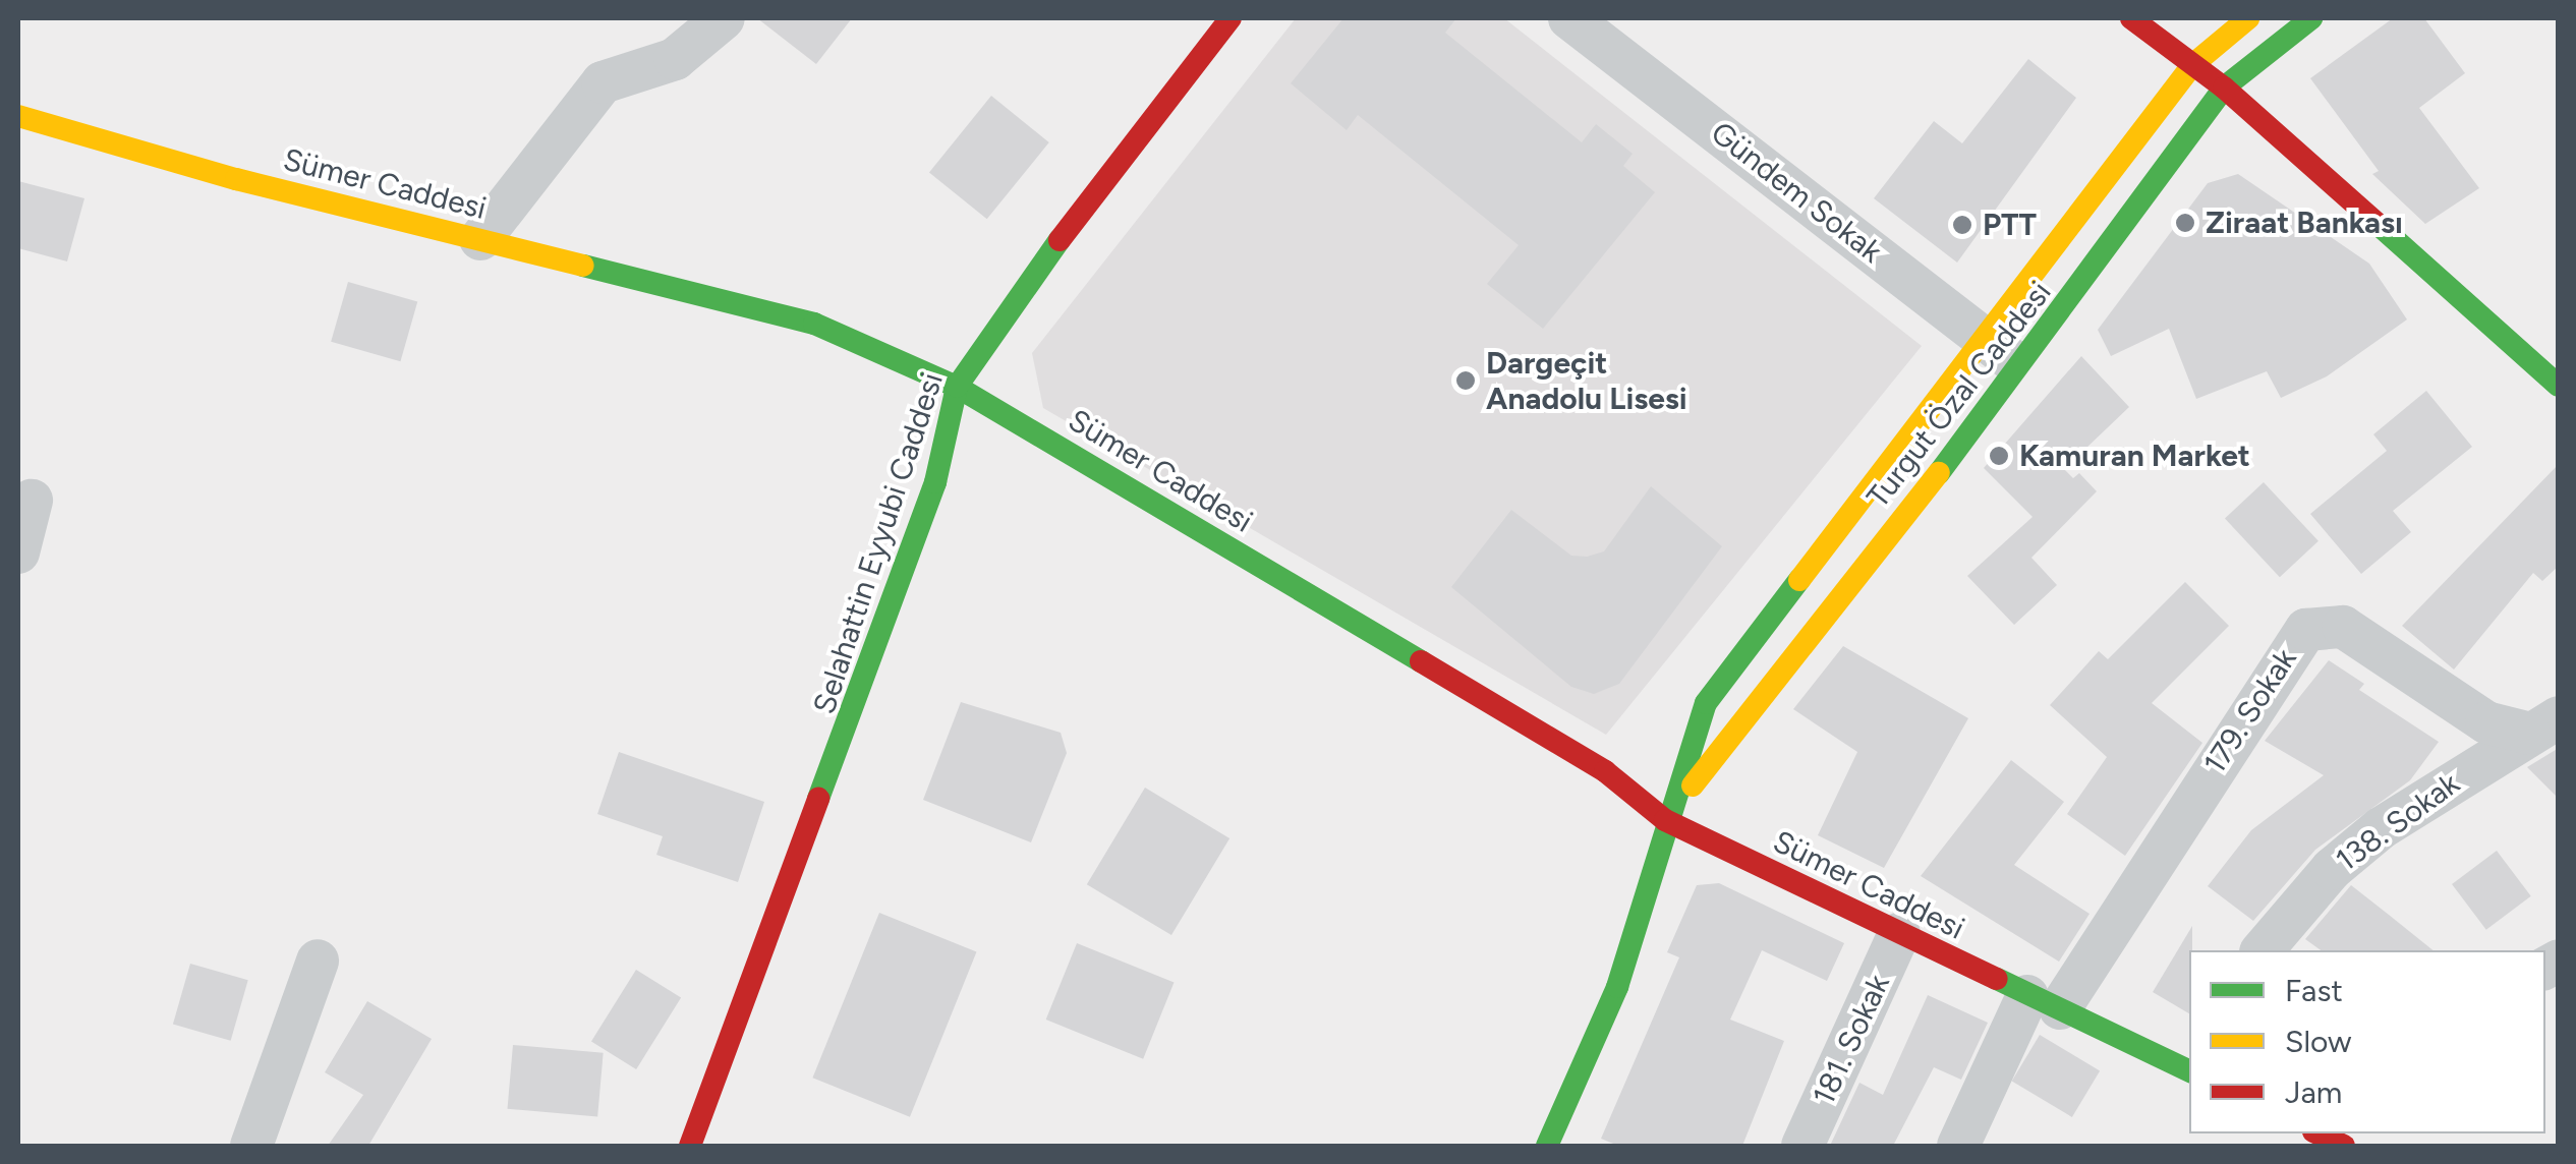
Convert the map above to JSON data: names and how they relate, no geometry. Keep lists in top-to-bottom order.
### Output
{
  "streets": {
    "street": [
      "Sümer Caddesi",
      "Gündem Sokak",
      "Turgut Özal Caddesi",
      "Selahattin Eyyubi Caddesi",
      "179. Sokak",
      "138. Sokak",
      "181. Sokak"
    ]
  },
  "crossings": [
    ["Sümer Caddesi", "Turgut Özal Caddesi"],
    ["Sümer Caddesi", "Selahattin Eyyubi Caddesi"],
    ["Sümer Caddesi", "179. Sokak"],
    ["Sümer Caddesi", "181. Sokak"],
    ["Gündem Sokak", "Turgut Özal Caddesi"],
    ["179. Sokak", "138. Sokak"]
  ],
  "places": [
    "Ziraat Bankası",
    "PTT",
    "Dargeçit Anadolu Lisesi",
    "Kamuran Market"
  ],
  "legend": ["Fast", "Slow", "Jam"]
}
